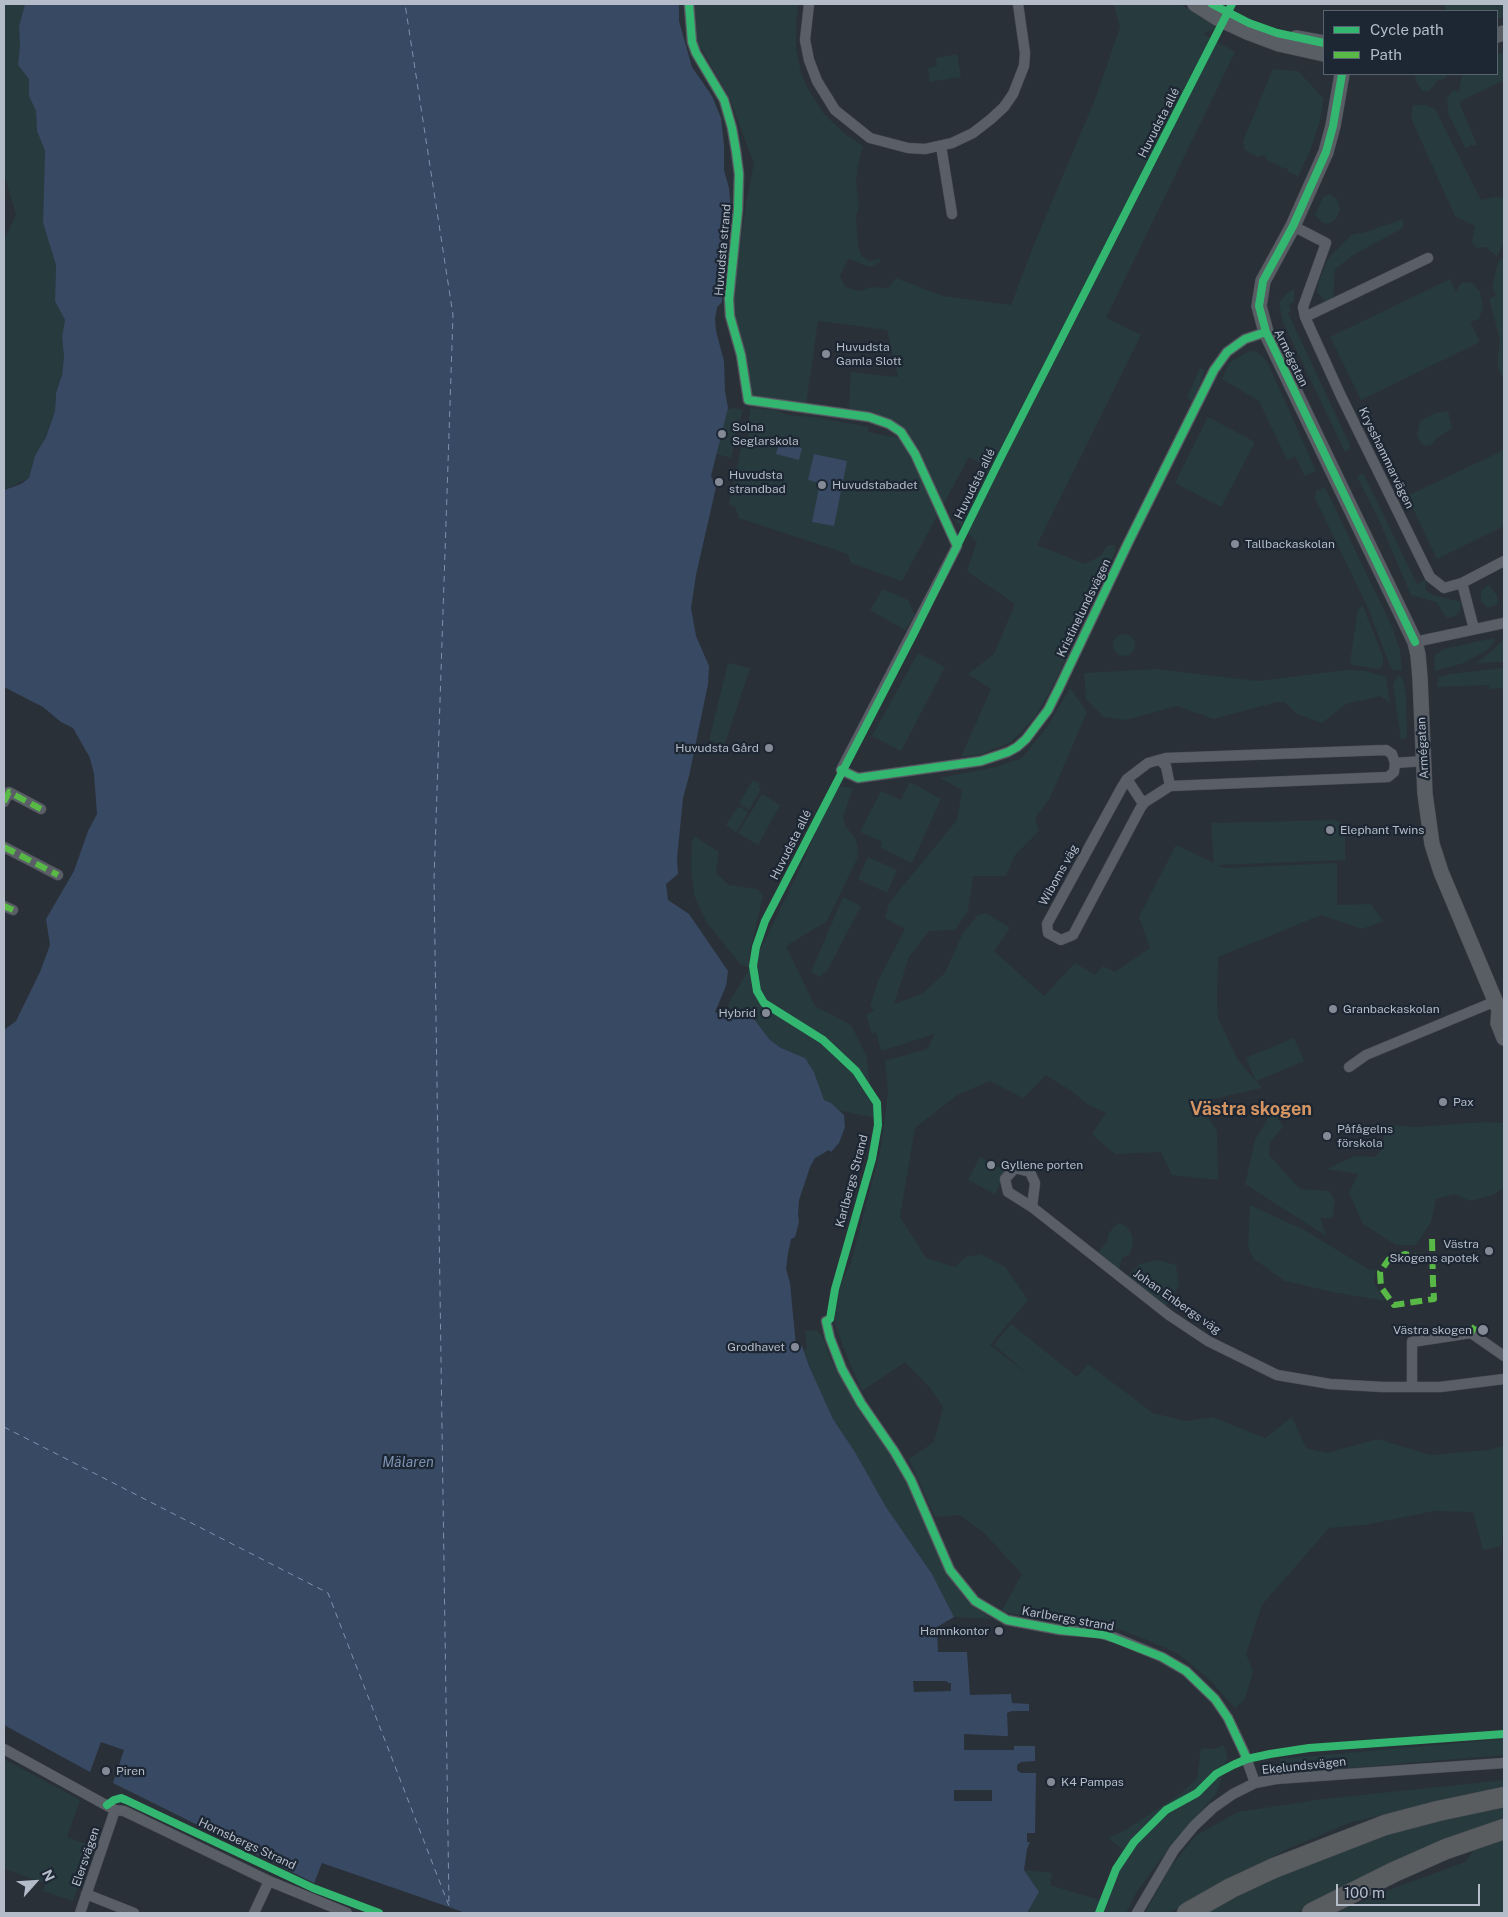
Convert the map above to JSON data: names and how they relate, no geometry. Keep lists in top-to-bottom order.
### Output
{
  "streets": {
    "street": [
      "Huvudsta strand",
      "Armégatan",
      "Krysshammarvägen",
      "Kristinelundsvägen",
      "Wiboms väg",
      "Johan Enbergs väg",
      "Karlbergs strand",
      "Ekelundsvägen",
      "Hornsbergs Strand",
      "Elersvägen"
    ],
    "cycle path": ["Huvudsta allé"]
  },
  "crossings": [
    ["Huvudsta strand", "Kristinelundsvägen"],
    ["Armégatan", "Kristinelundsvägen"],
    ["Karlbergs strand", "Ekelundsvägen"],
    ["Hornsbergs Strand", "Elersvägen"]
  ],
  "districts": ["Västra skogen"],
  "water": ["Mälaren"],
  "places": [
    "Huvudsta Gamla Slott",
    "Solna Seglarskola",
    "Huvudsta strandbad",
    "Huvudstabadet",
    "Tallbackaskolan",
    "Huvudsta Gård",
    "Elephant Twins",
    "Granbackaskolan",
    "Hybrid",
    "Pax",
    "Påfågelns förskola",
    "Gyllene porten",
    "Västra Skogens apotek",
    "Västra skogen",
    "Grodhavet",
    "Hamnkontor",
    "Piren",
    "K4 Pampas"
  ],
  "legend": ["Cycle path", "Path"],
  "scale_bar": "100 m",
  "north": "top right"
}
